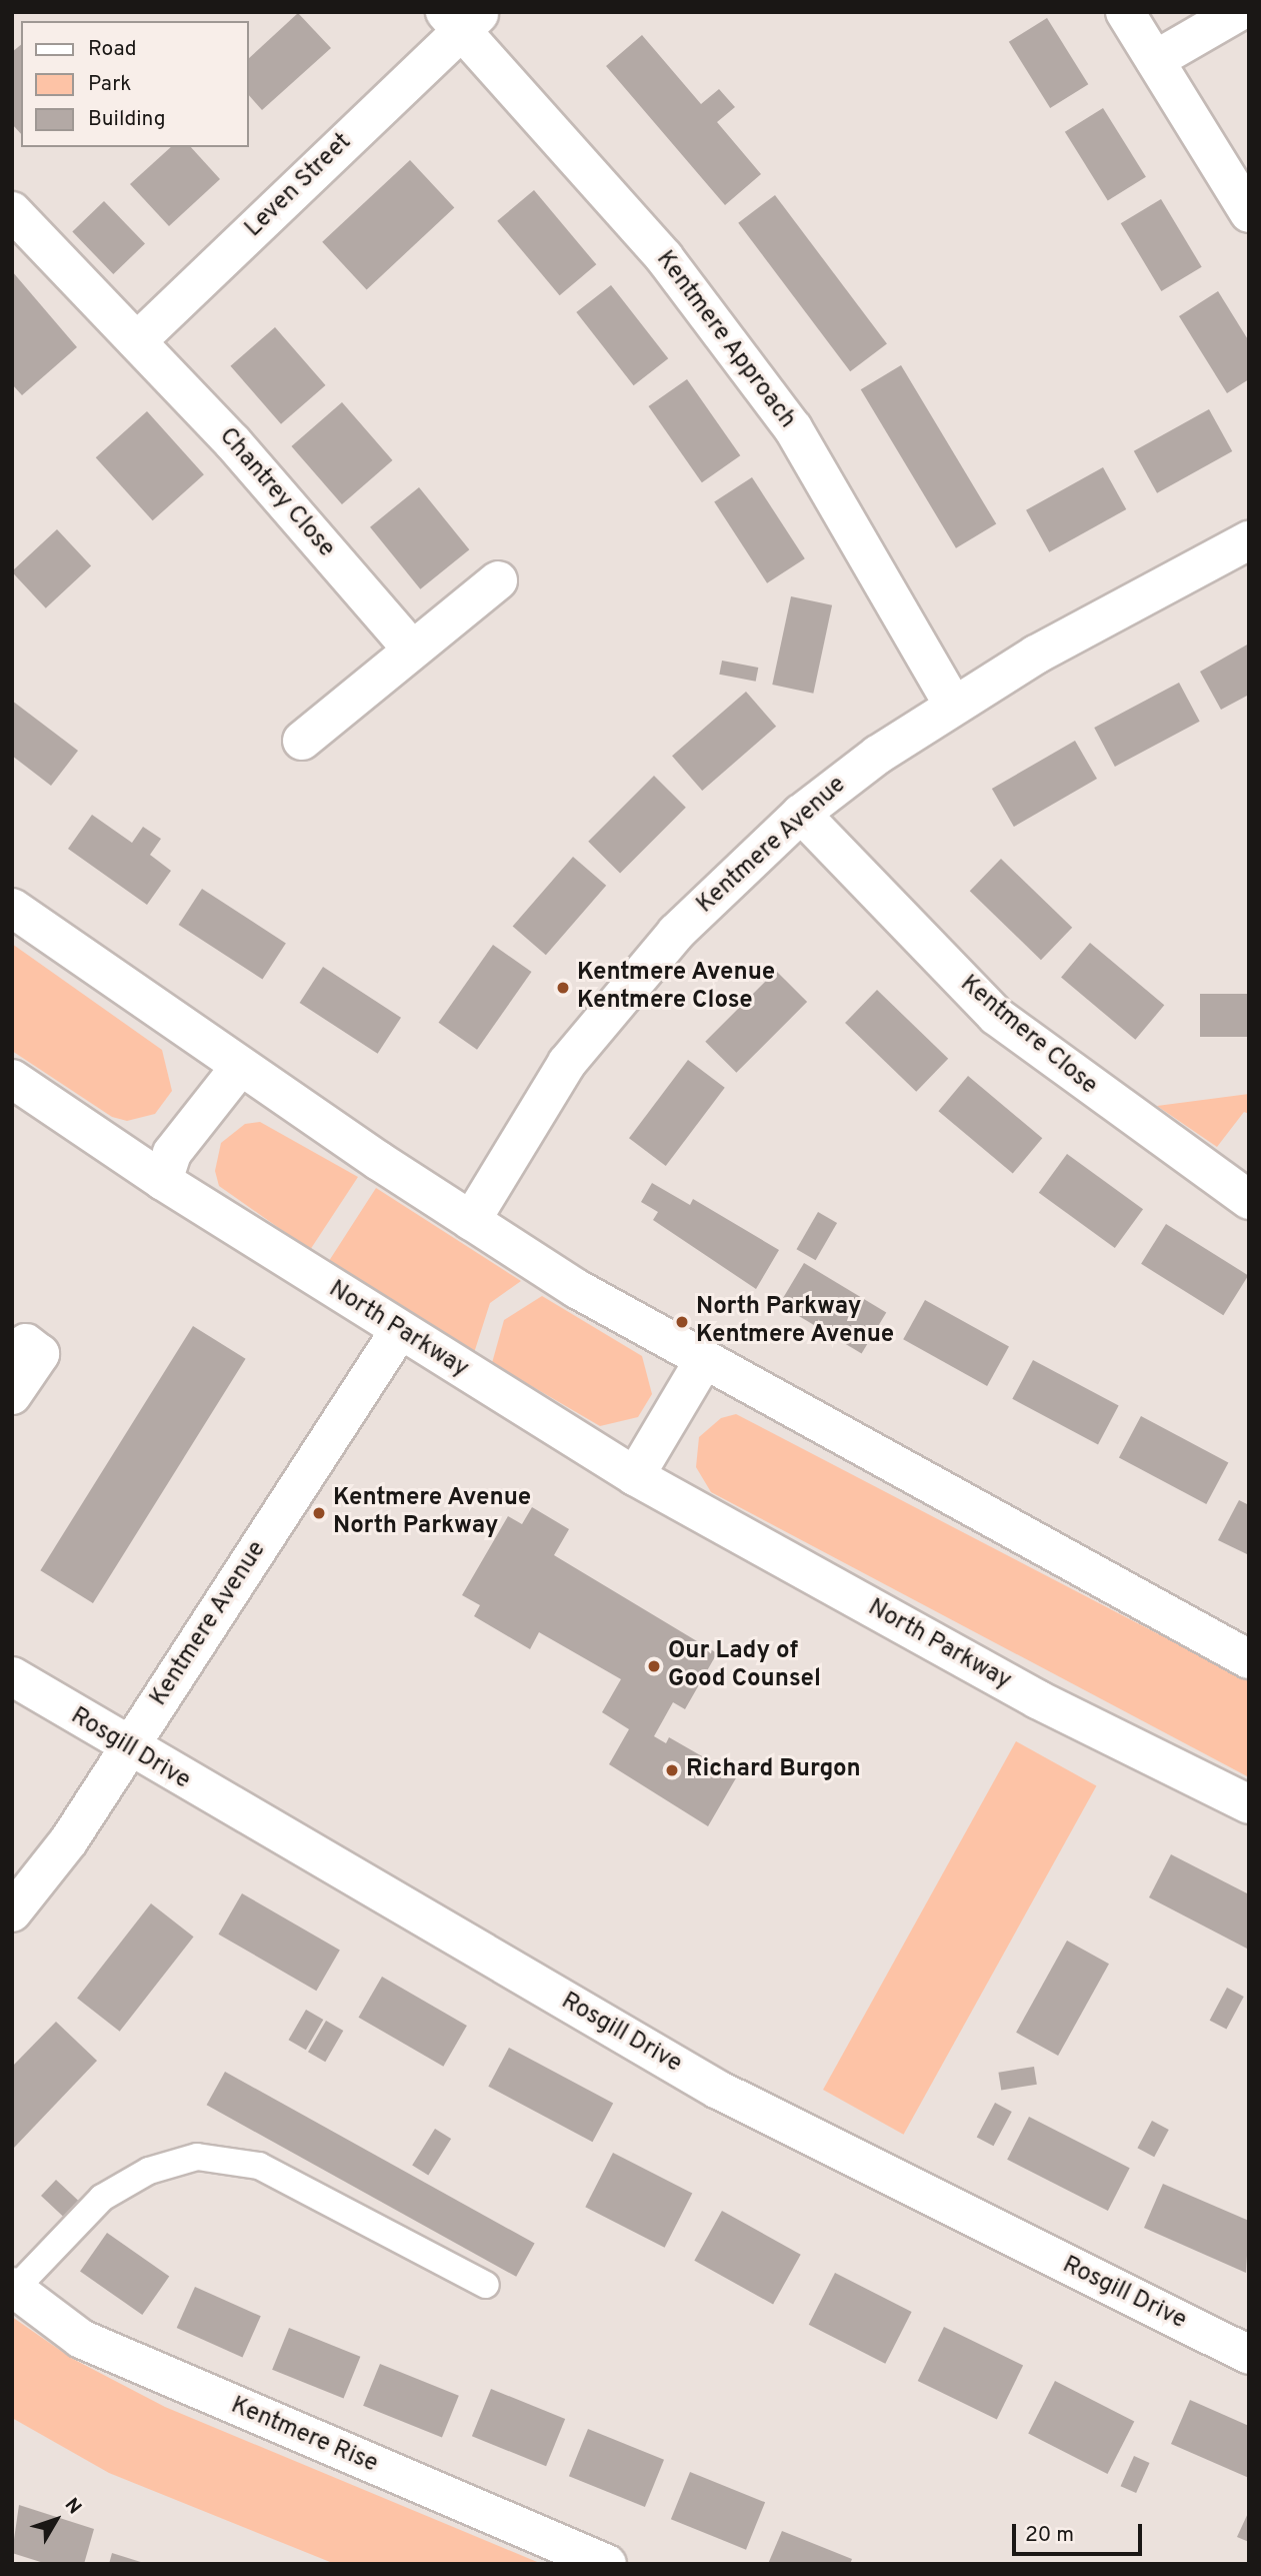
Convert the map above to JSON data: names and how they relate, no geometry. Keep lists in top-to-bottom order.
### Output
{
  "streets": {
    "street": [
      "Leven Street",
      "Kentmere Approach",
      "Chantrey Close",
      "Kentmere Avenue",
      "Kentmere Close",
      "North Parkway",
      "Rosgill Drive",
      "Kentmere Rise"
    ]
  },
  "crossings": [
    ["Leven Street", "Kentmere Approach"],
    ["Leven Street", "Chantrey Close"],
    ["Kentmere Approach", "Kentmere Avenue"],
    ["Kentmere Avenue", "Kentmere Close"],
    ["Kentmere Avenue", "North Parkway"],
    ["Kentmere Avenue", "Rosgill Drive"]
  ],
  "places": [
    "Kentmere Avenue Kentmere Close",
    "North Parkway Kentmere Avenue",
    "Kentmere Avenue North Parkway",
    "Our Lady of Good Counsel",
    "Richard Burgon"
  ],
  "legend": ["Road", "Park", "Building"],
  "scale_bar": "20 m",
  "north": "top right"
}
